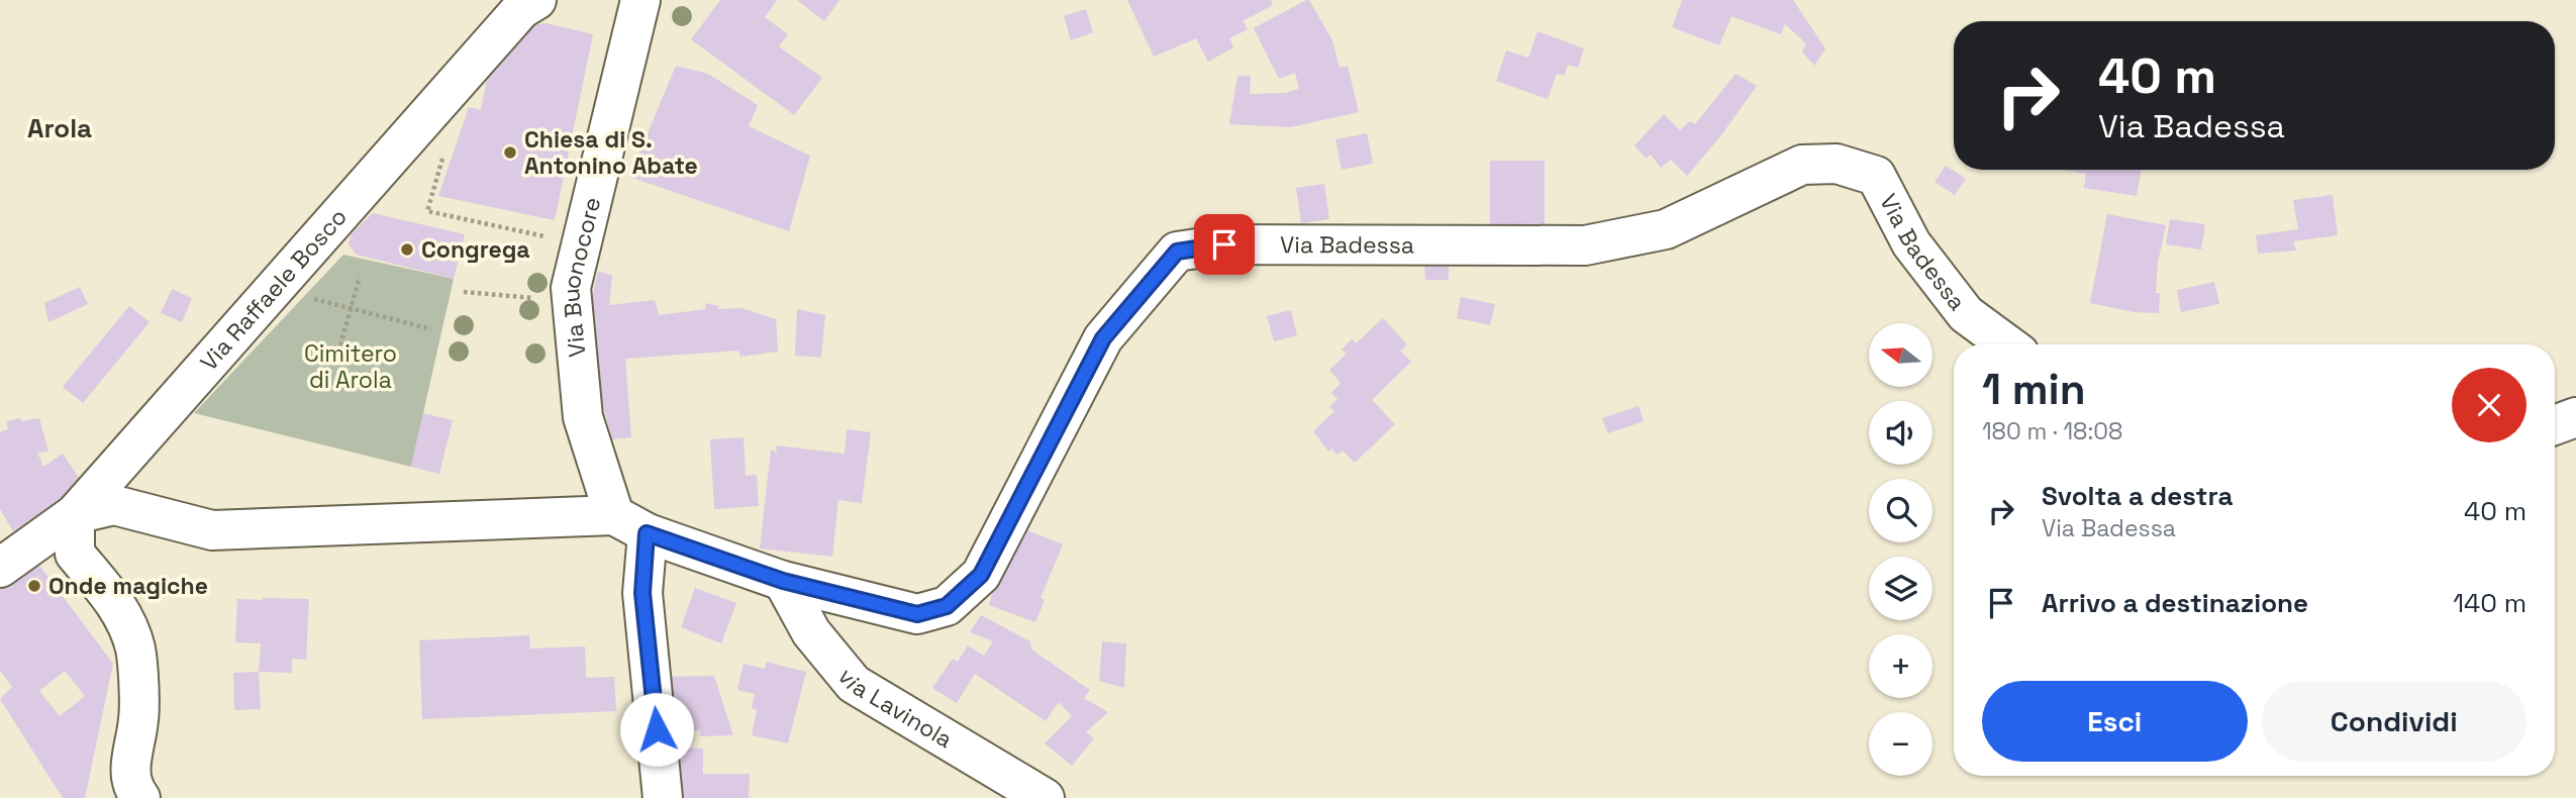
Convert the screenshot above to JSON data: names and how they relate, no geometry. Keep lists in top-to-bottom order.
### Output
{
  "streets": {
    "street": [
      "Via Badessa",
      "Via Buonocore",
      "Via Raffaele Bosco",
      "via Lavinola"
    ]
  },
  "crossings": [
    ["Via Badessa", "Via Buonocore"],
    ["Via Badessa", "via Lavinola"]
  ],
  "districts": ["Arola"],
  "parks": ["Cimitero di Arola"],
  "places": ["Chiesa di S. Antonino Abate", "Congrega", "Onde magiche"],
  "north": "left",
  "page": {
    "turn": ["40 m", "Via Badessa"],
    "map_buttons": ["+", "−"],
    "heading": ["1 min", "180 m · 18:08"],
    "list": [
      {
        "name": "Svolta a destra",
        "note": "Via Badessa",
        "value": "40 m"
      },
      {
        "name": "Arrivo a destinazione",
        "value": "140 m"
      }
    ],
    "buttons": ["Esci", "Condividi"]
  }
}
